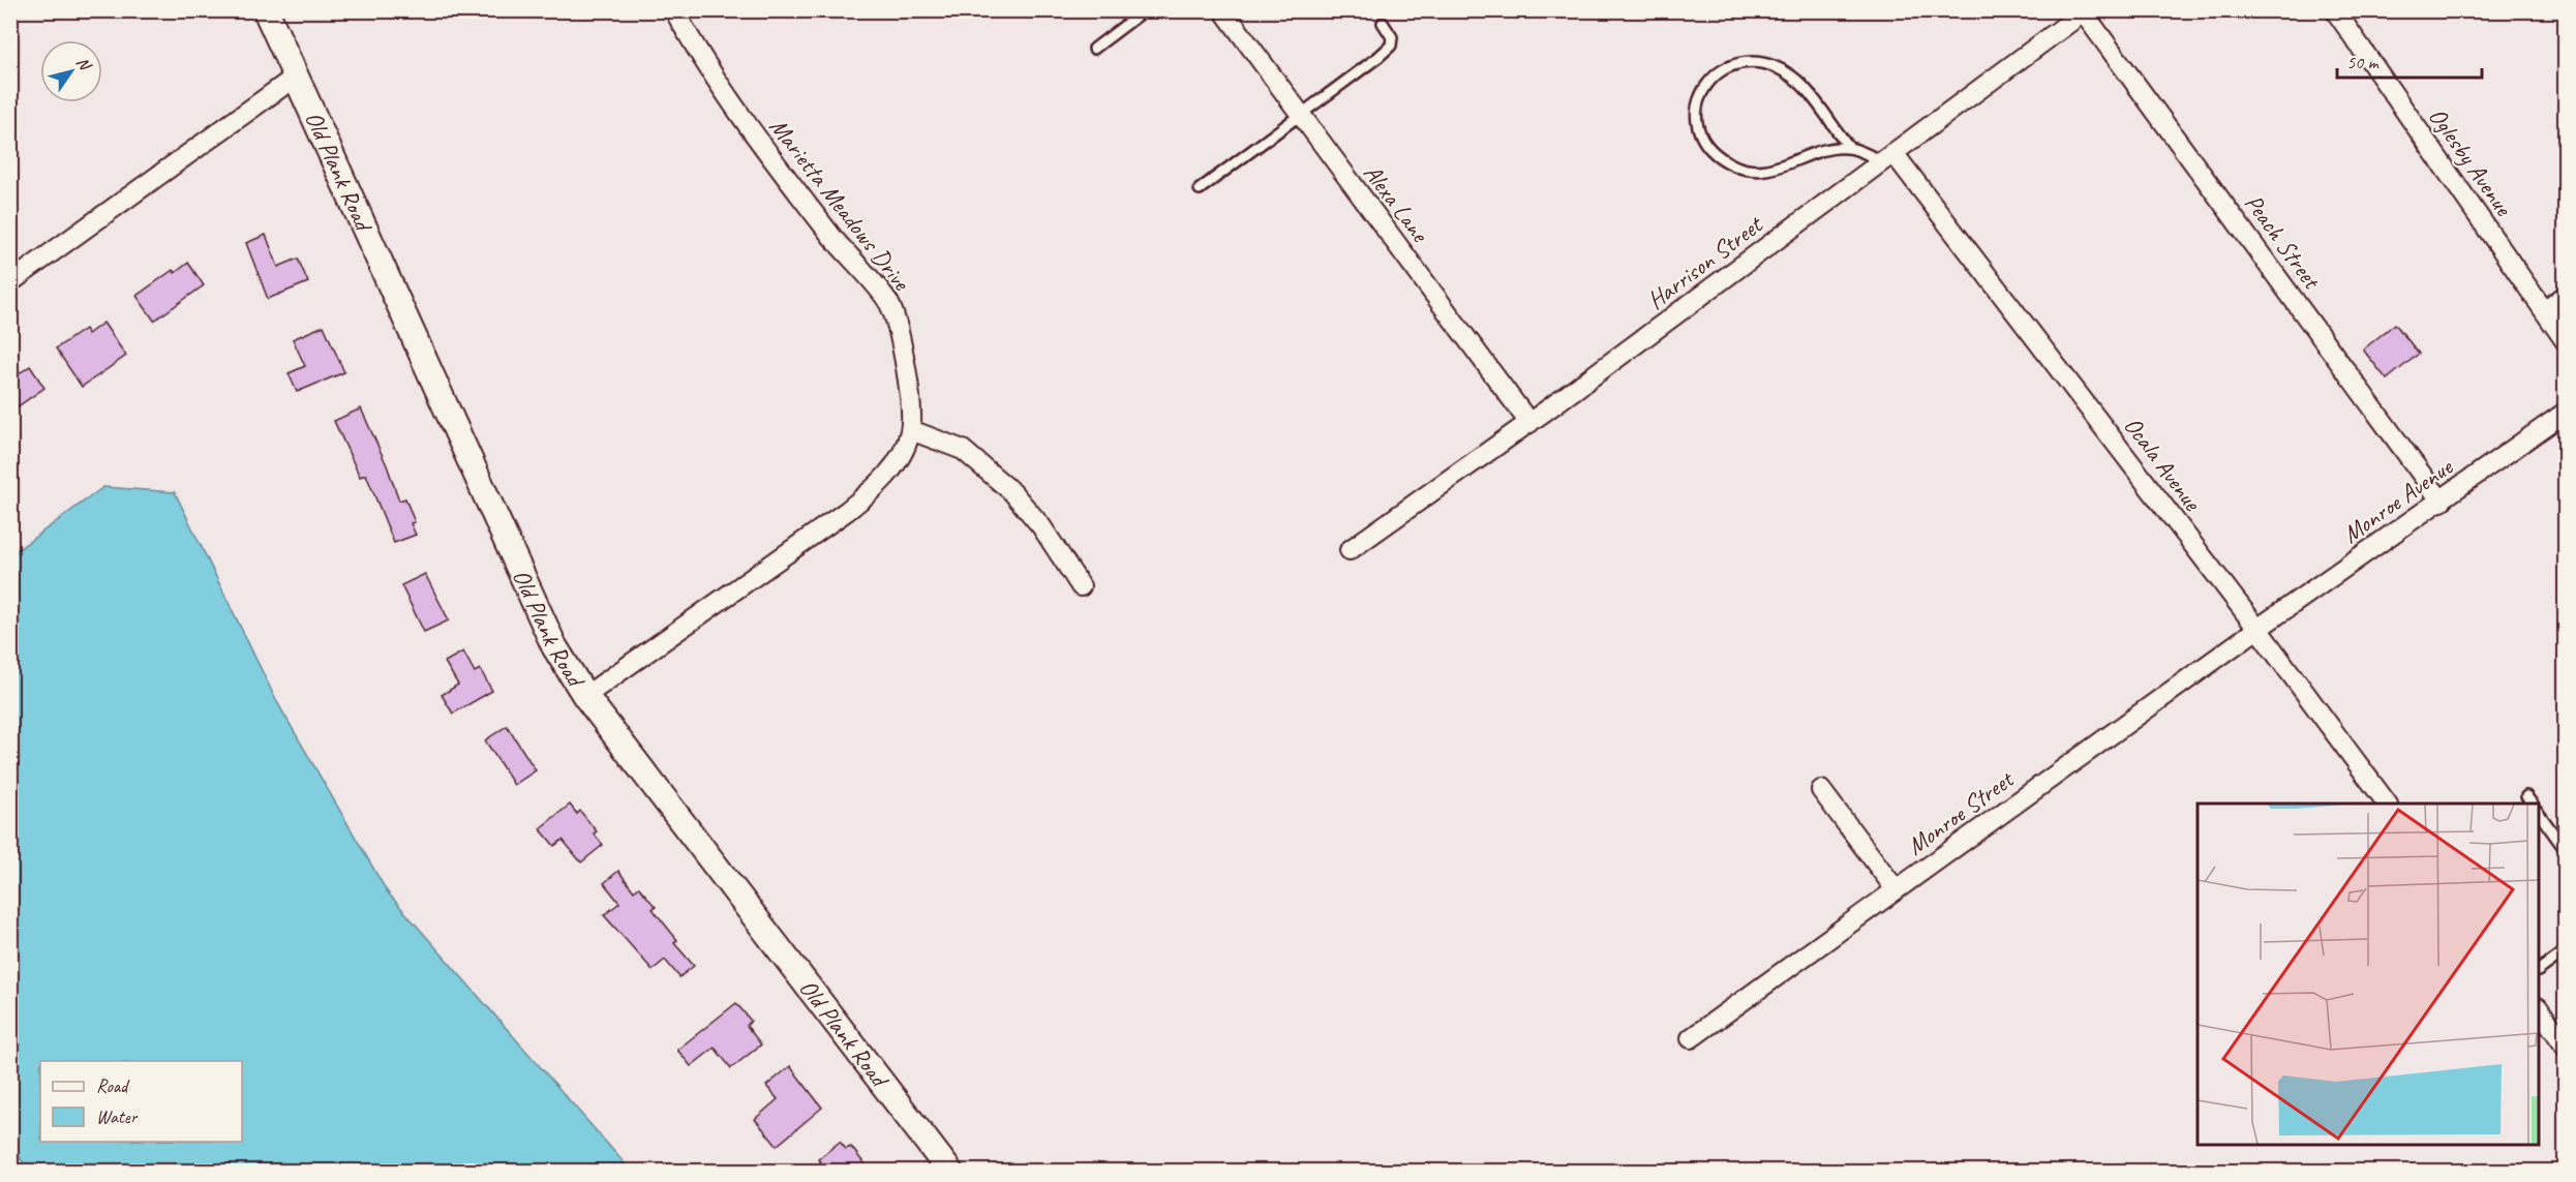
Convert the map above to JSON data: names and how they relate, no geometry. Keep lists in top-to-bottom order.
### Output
{
  "streets": {
    "street": [
      "Oglesby Avenue",
      "Old Plank Road",
      "Alexa Lane",
      "Marietta Meadows Drive",
      "Peach Street",
      "Harrison Street",
      "Ocala Avenue",
      "Monroe Avenue",
      "Monroe Street"
    ]
  },
  "crossings": [
    ["Old Plank Road", "Marietta Meadows Drive"],
    ["Alexa Lane", "Harrison Street"],
    ["Peach Street", "Harrison Street"],
    ["Peach Street", "Monroe Avenue"],
    ["Harrison Street", "Ocala Avenue"],
    ["Ocala Avenue", "Monroe Avenue"],
    ["Ocala Avenue", "Monroe Street"],
    ["Monroe Avenue", "Monroe Street"]
  ],
  "legend": ["Road", "Water"],
  "scale_bar": "50 m",
  "north": "top right"
}
